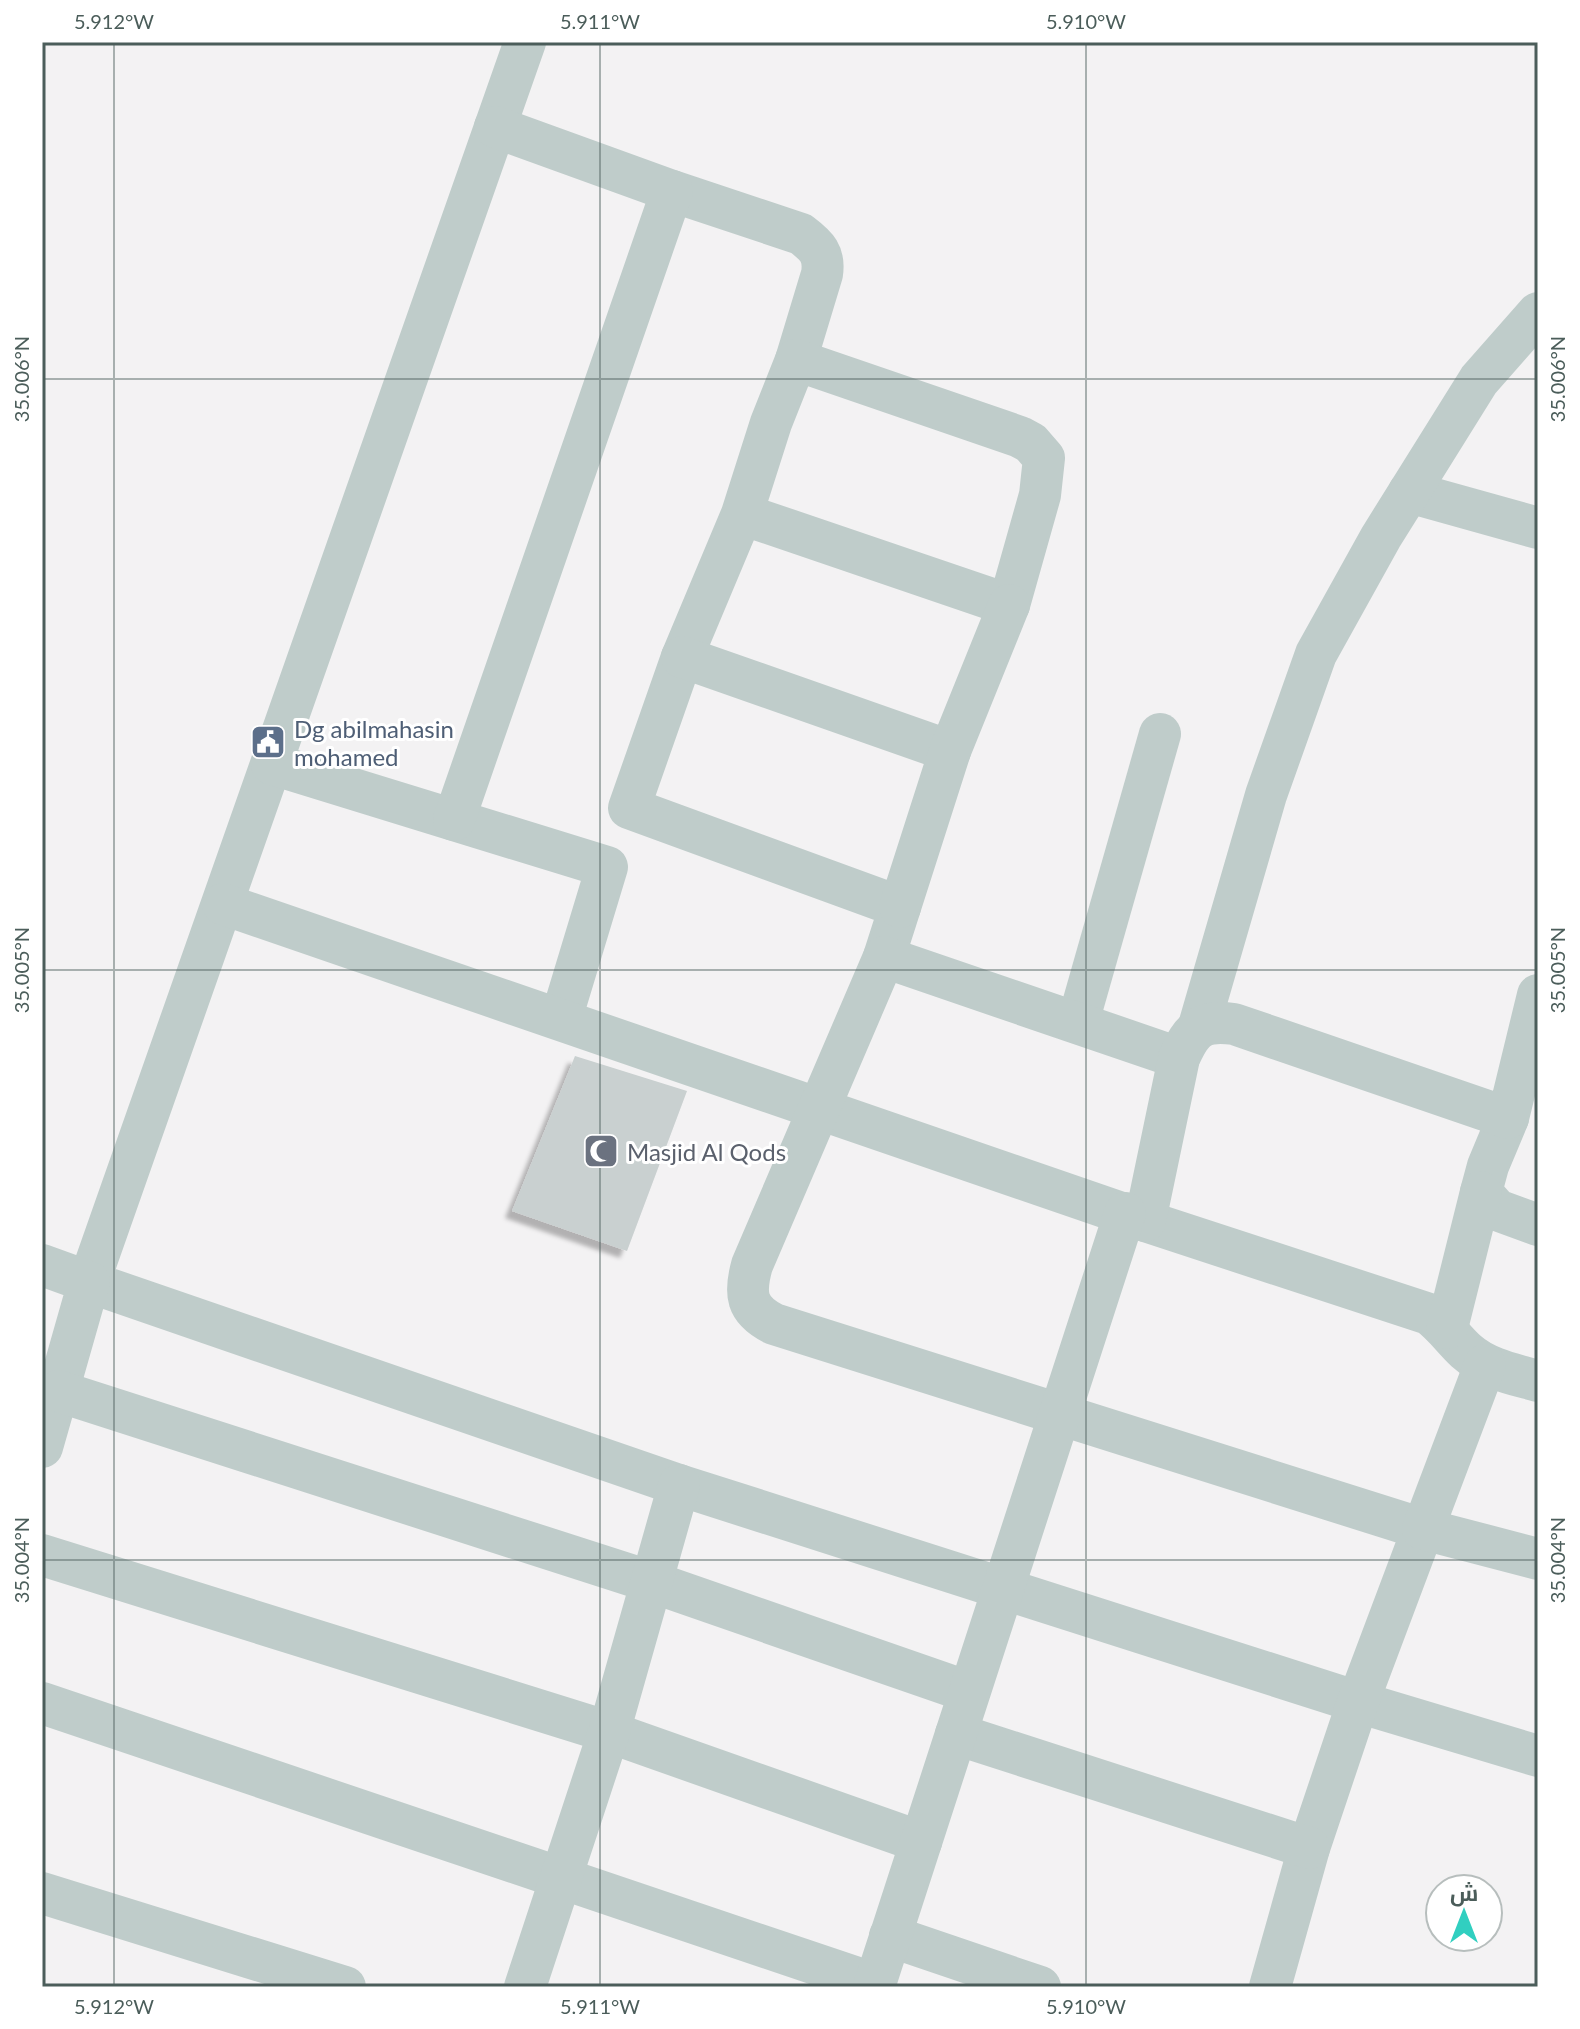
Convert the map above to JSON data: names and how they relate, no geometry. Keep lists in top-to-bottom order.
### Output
{
  "places": {
    "public building": ["Dg abilmahasin mohamed"],
    "mosque": ["Masjid Al Qods"]
  },
  "north": "top",
  "coordinates": [
    "5.912°W",
    "5.911°W",
    "5.910°W",
    "35.006°N",
    "35.005°N",
    "35.004°N"
  ]
}
